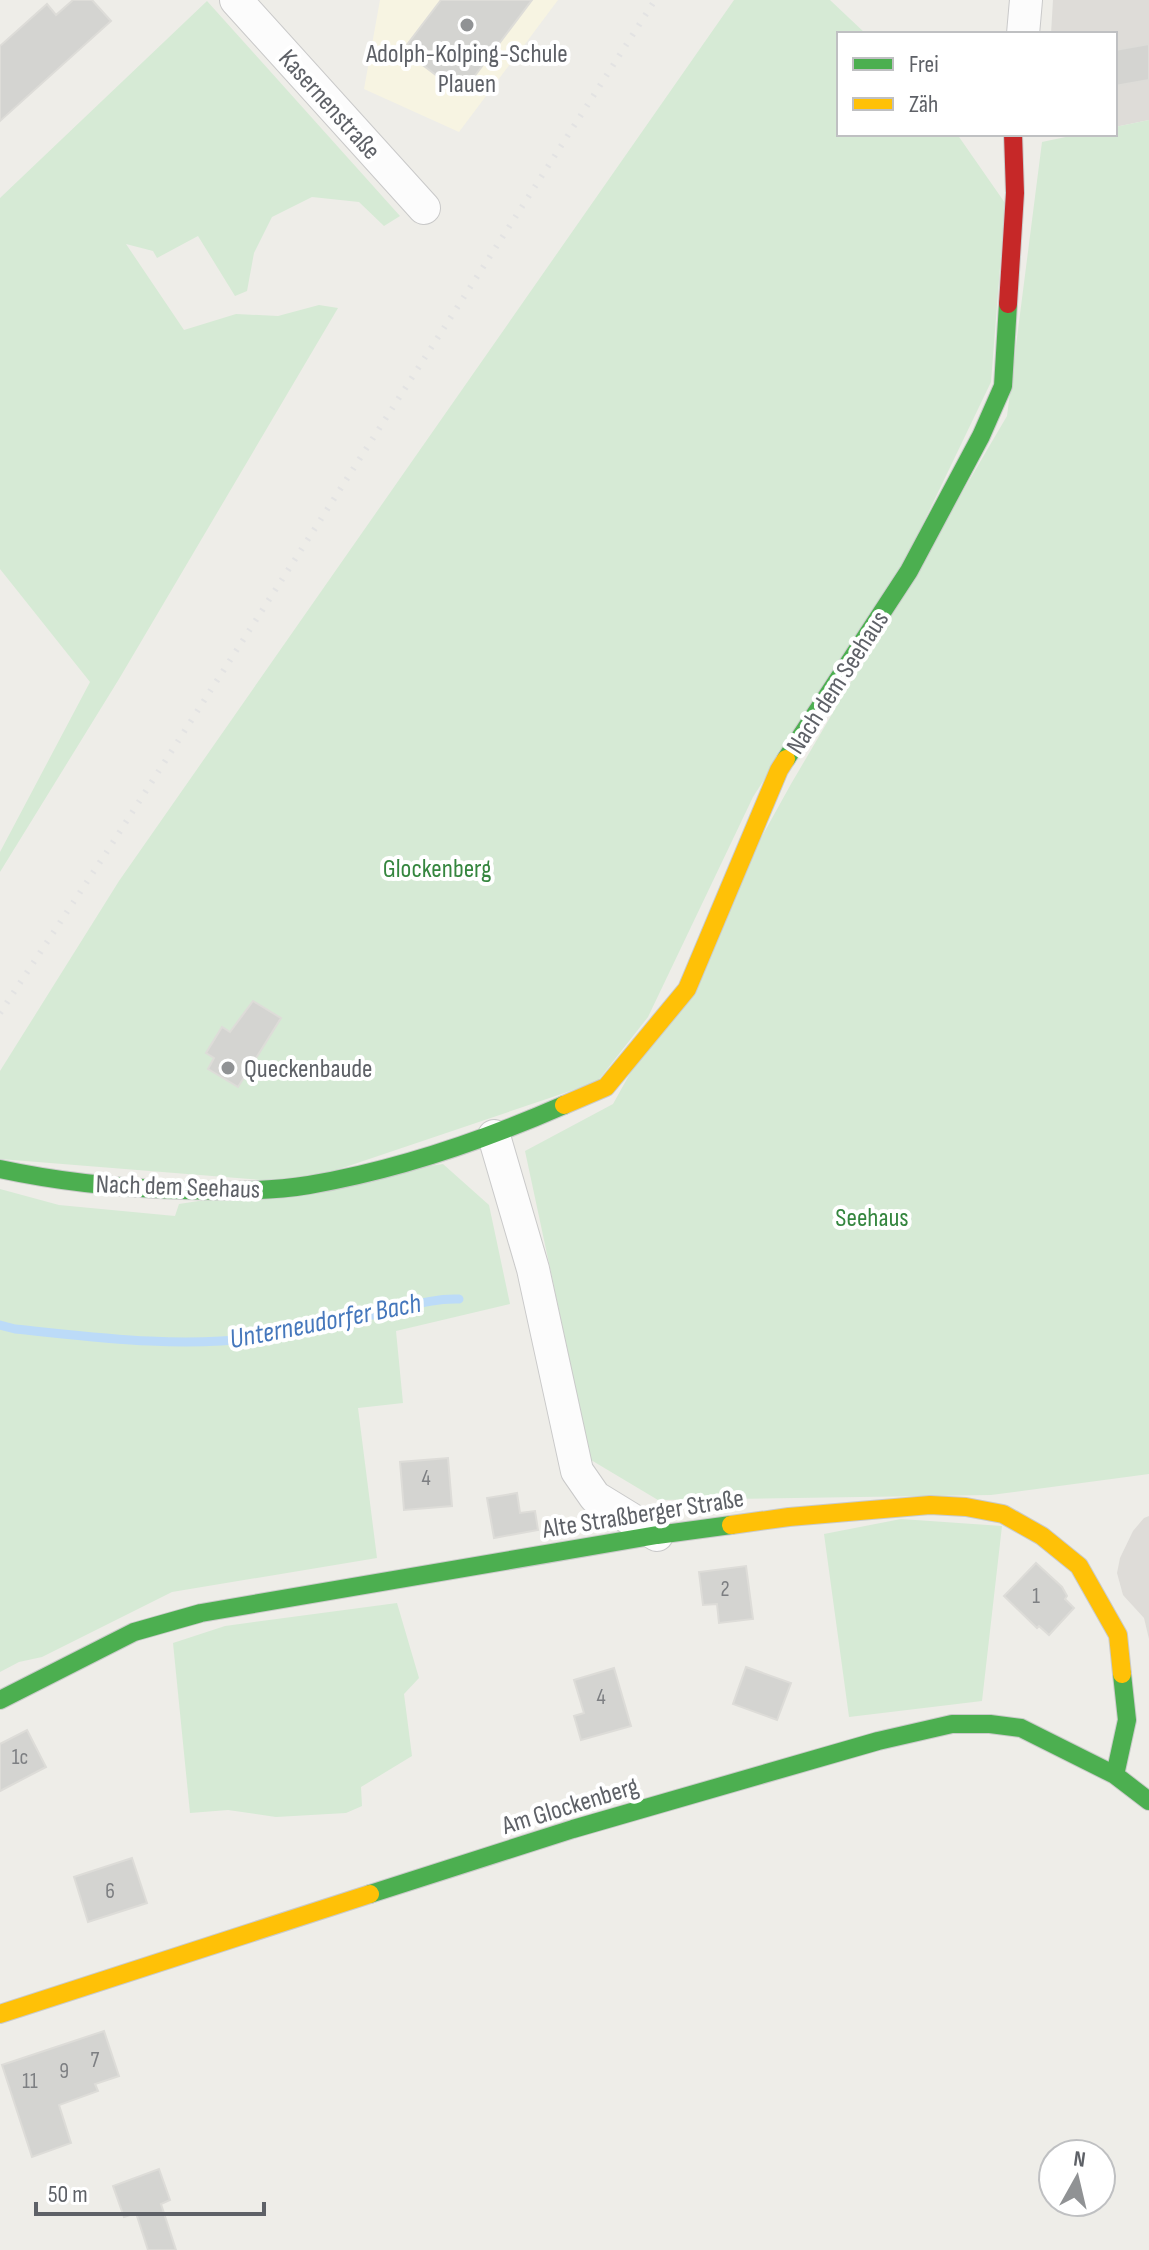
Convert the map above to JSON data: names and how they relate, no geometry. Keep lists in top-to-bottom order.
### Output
{
  "streets": {
    "street": [
      "Kasernenstraße",
      "Nach dem Seehaus",
      "Alte Straßberger Straße",
      "Am Glockenberg"
    ]
  },
  "crossings": [
    ["Alte Straßberger Straße", "Am Glockenberg"]
  ],
  "water": ["Unterneudorfer Bach"],
  "parks": ["Glockenberg", "Seehaus"],
  "places": ["Adolph-Kolping-Schule Plauen", "Queckenbaude"],
  "house_numbers": [
    "4",
    "2",
    "1",
    "4",
    "1c",
    "6",
    "7",
    "9",
    "11"
  ],
  "legend": ["Frei", "Zäh"],
  "scale_bar": "50 m",
  "north": "top"
}
